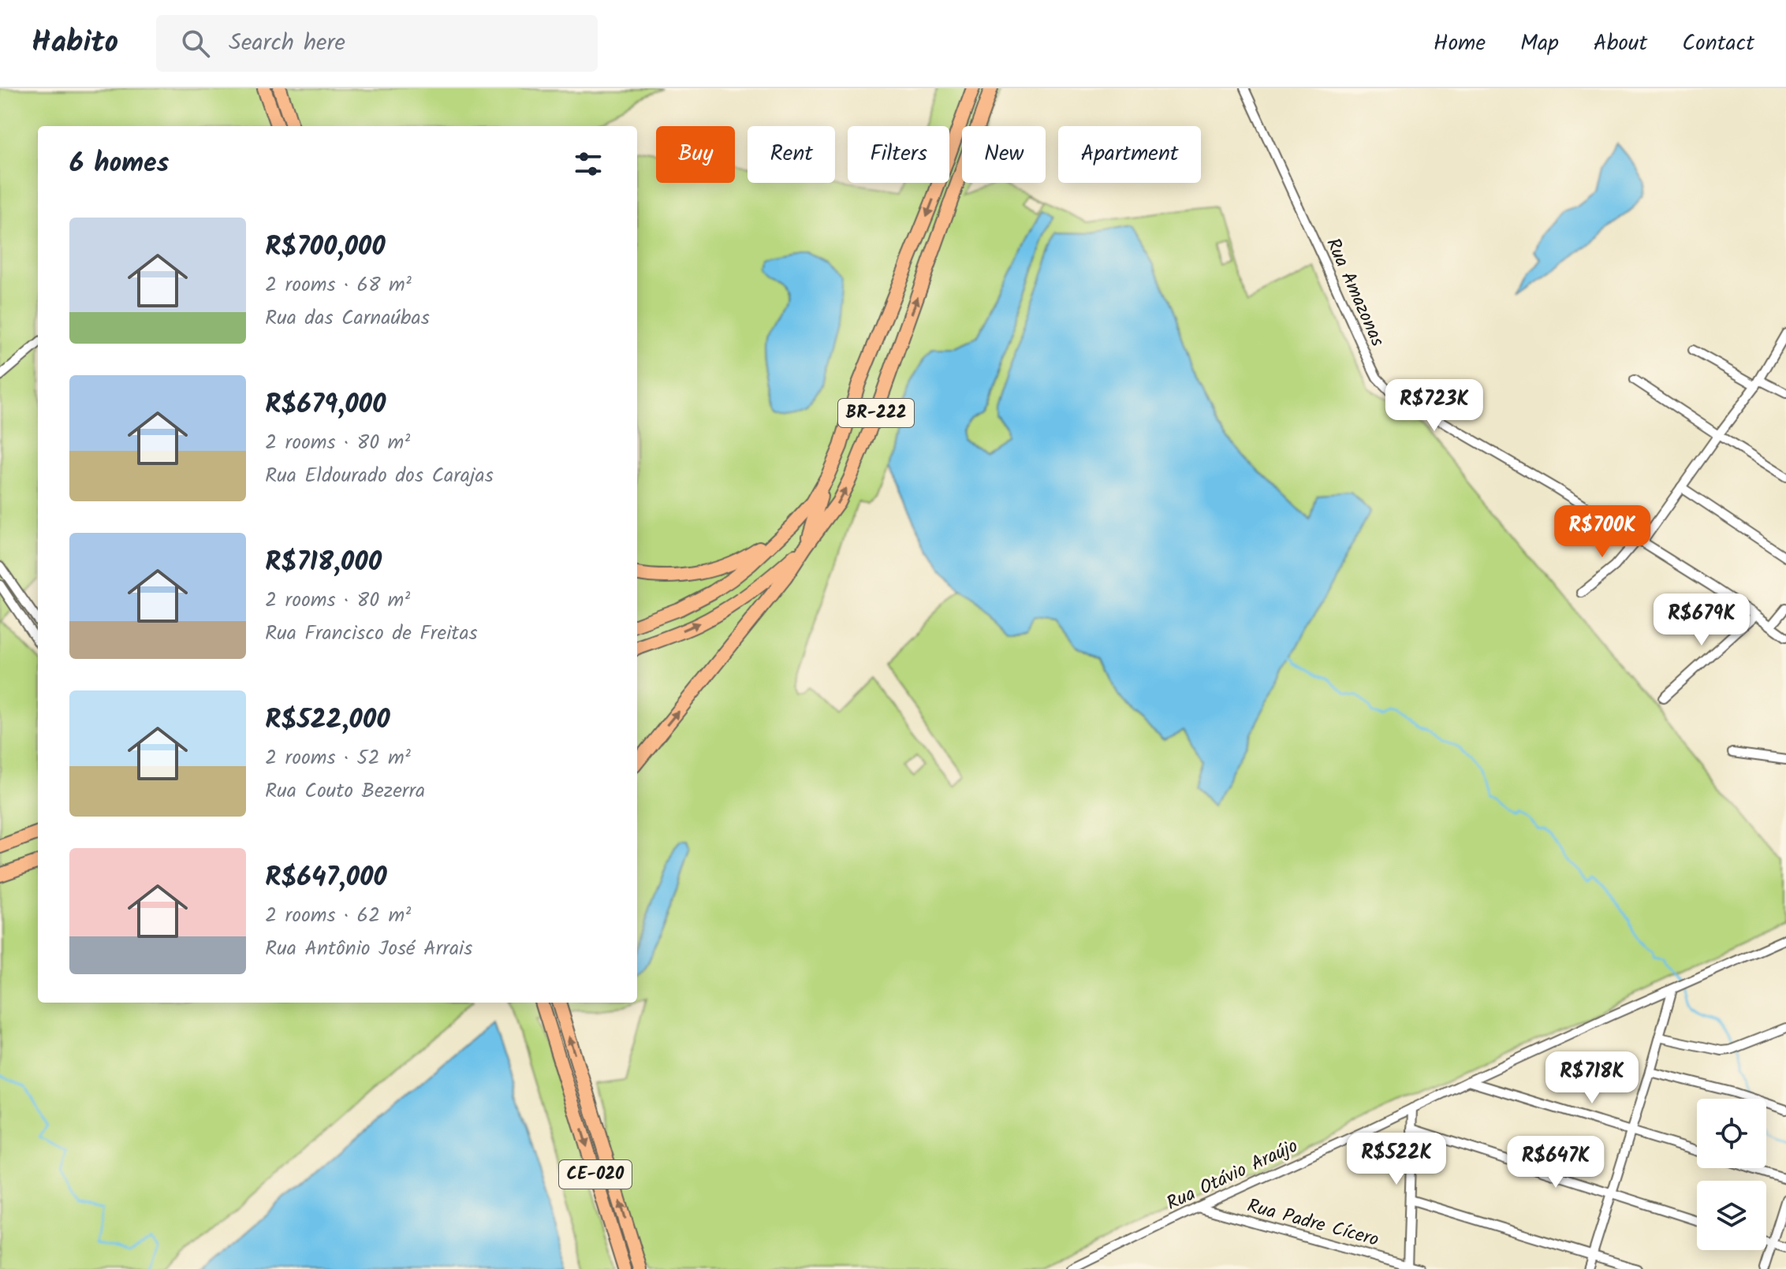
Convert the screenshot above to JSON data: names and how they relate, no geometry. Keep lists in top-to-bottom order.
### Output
{
  "streets": {
    "highway": ["BR-222", "CE-020"],
    "street": ["Rua Amazonas", "Rua Otávio Araújo", "Rua Padre Cícero"]
  },
  "crossings": [
    ["Rua Otávio Araújo", "Rua Padre Cícero"]
  ],
  "page": {
    "header": "Habito",
    "search": "Search here",
    "nav": [
      "Home",
      "Map",
      "About",
      "Contact"
    ],
    "chip": [
      "Buy",
      "Rent",
      "Filters",
      "New",
      "Apartment"
    ],
    "heading": "6 homes",
    "list": [
      {
        "name": "R$700,000",
        "note": "2 rooms · 68 m² · Rua das Carnaúbas"
      },
      {
        "name": "R$679,000",
        "note": "2 rooms · 80 m² · Rua Eldourado dos Carajas"
      },
      {
        "name": "R$718,000",
        "note": "2 rooms · 80 m² · Rua Francisco de Freitas"
      },
      {
        "name": "R$522,000",
        "note": "2 rooms · 52 m² · Rua Couto Bezerra"
      },
      {
        "name": "R$647,000",
        "note": "2 rooms · 62 m² · Rua Antônio José Arrais"
      }
    ],
    "price": [
      "R$723K",
      "R$700K",
      "R$679K",
      "R$718K",
      "R$522K",
      "R$647K"
    ]
  }
}
